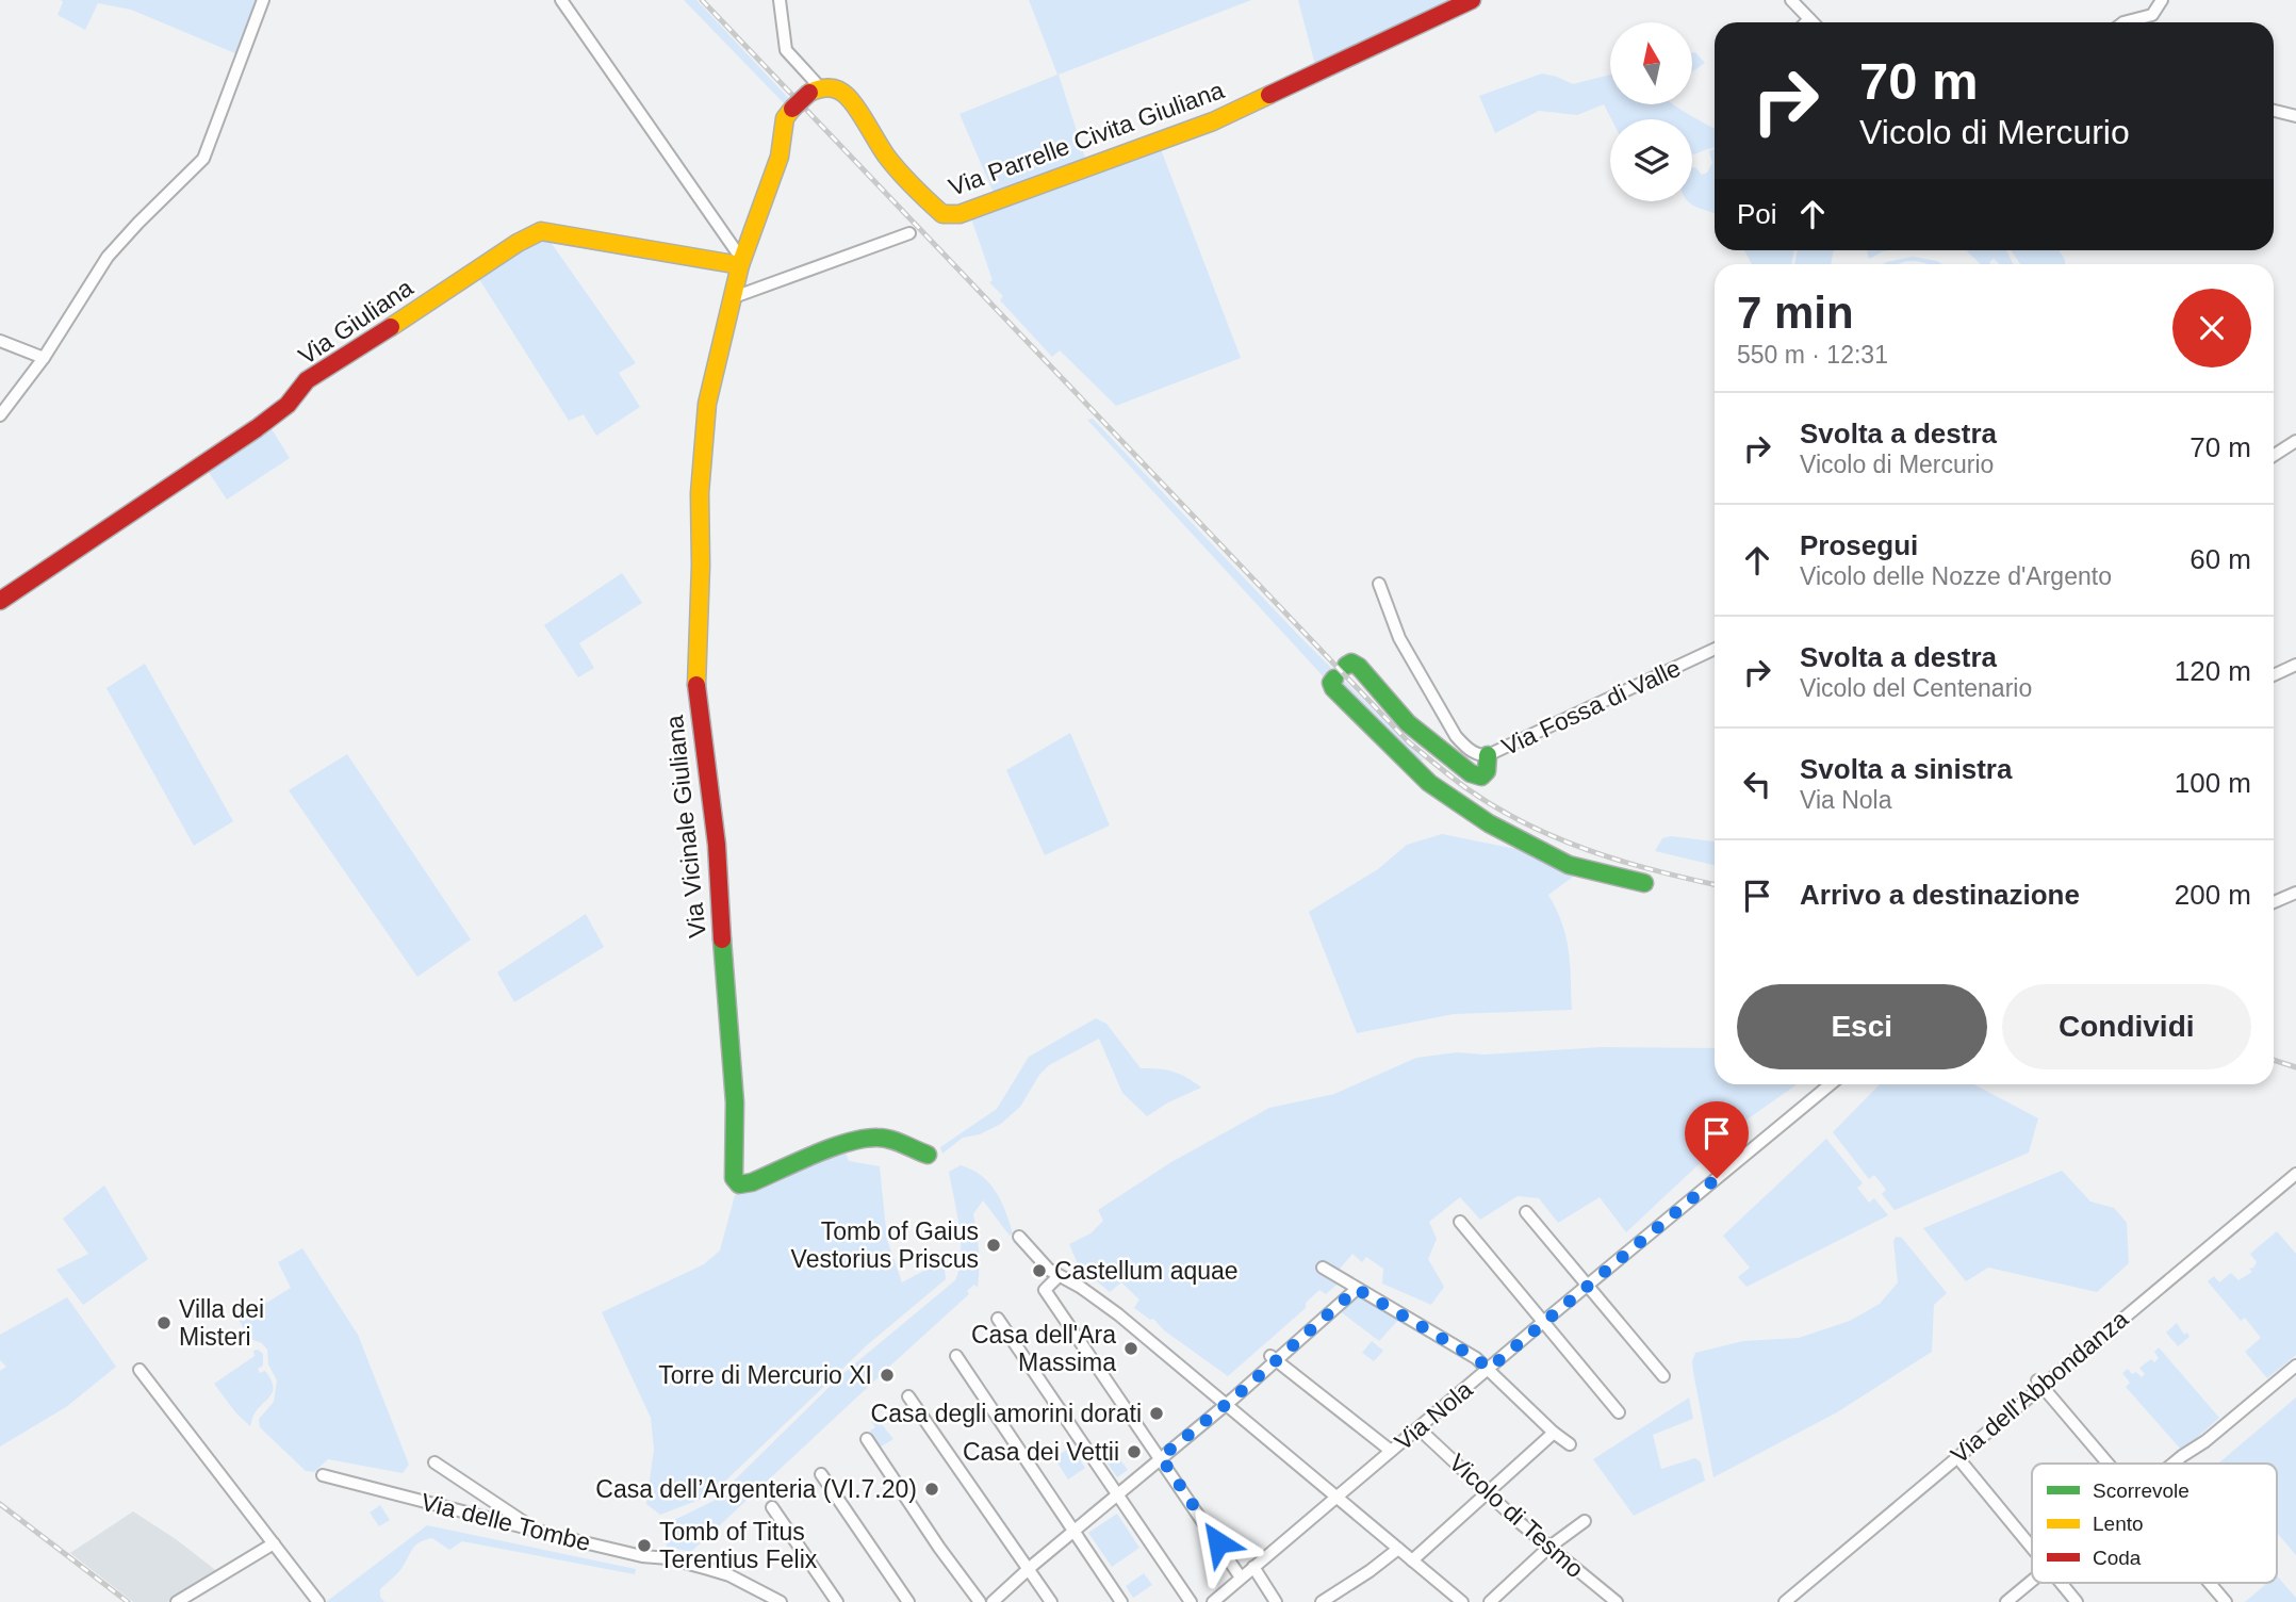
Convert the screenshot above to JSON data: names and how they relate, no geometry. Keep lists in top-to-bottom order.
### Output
{
  "streets": {
    "street": [
      "Via Parrelle Civita Giuliana",
      "Via Giuliana",
      "Via Fossa di Valle",
      "Via Vicinale Giuliana",
      "Via dell'Abbondanza",
      "Via Nola",
      "Vicolo di Tesmo",
      "Via delle Tombe"
    ]
  },
  "crossings": [
    ["Via Giuliana", "Via Vicinale Giuliana"],
    ["Via Nola", "Vicolo di Tesmo"]
  ],
  "places": [
    "Tomb of Gaius Vestorius Priscus",
    "Castellum aquae",
    "Villa dei Misteri",
    "Casa dell'Ara Massima",
    "Torre di Mercurio XI",
    "Casa degli amorini dorati",
    "Casa dei Vettii",
    "Casa dell’Argenteria (VI.7.20)",
    "Tomb of Titus Terentius Felix"
  ],
  "legend": ["Scorrevole", "Lento", "Coda"],
  "north": "top",
  "page": {
    "turn": ["70 m", "Vicolo di Mercurio"],
    "then": "Poi",
    "heading": ["7 min", "550 m · 12:31"],
    "list": [
      {
        "name": "Svolta a destra",
        "note": "Vicolo di Mercurio",
        "value": "70 m"
      },
      {
        "name": "Prosegui",
        "note": "Vicolo delle Nozze d'Argento",
        "value": "60 m"
      },
      {
        "name": "Svolta a destra",
        "note": "Vicolo del Centenario",
        "value": "120 m"
      },
      {
        "name": "Svolta a sinistra",
        "note": "Via Nola",
        "value": "100 m"
      },
      {
        "name": "Arrivo a destinazione",
        "value": "200 m"
      }
    ],
    "buttons": ["Esci", "Condividi"]
  }
}
